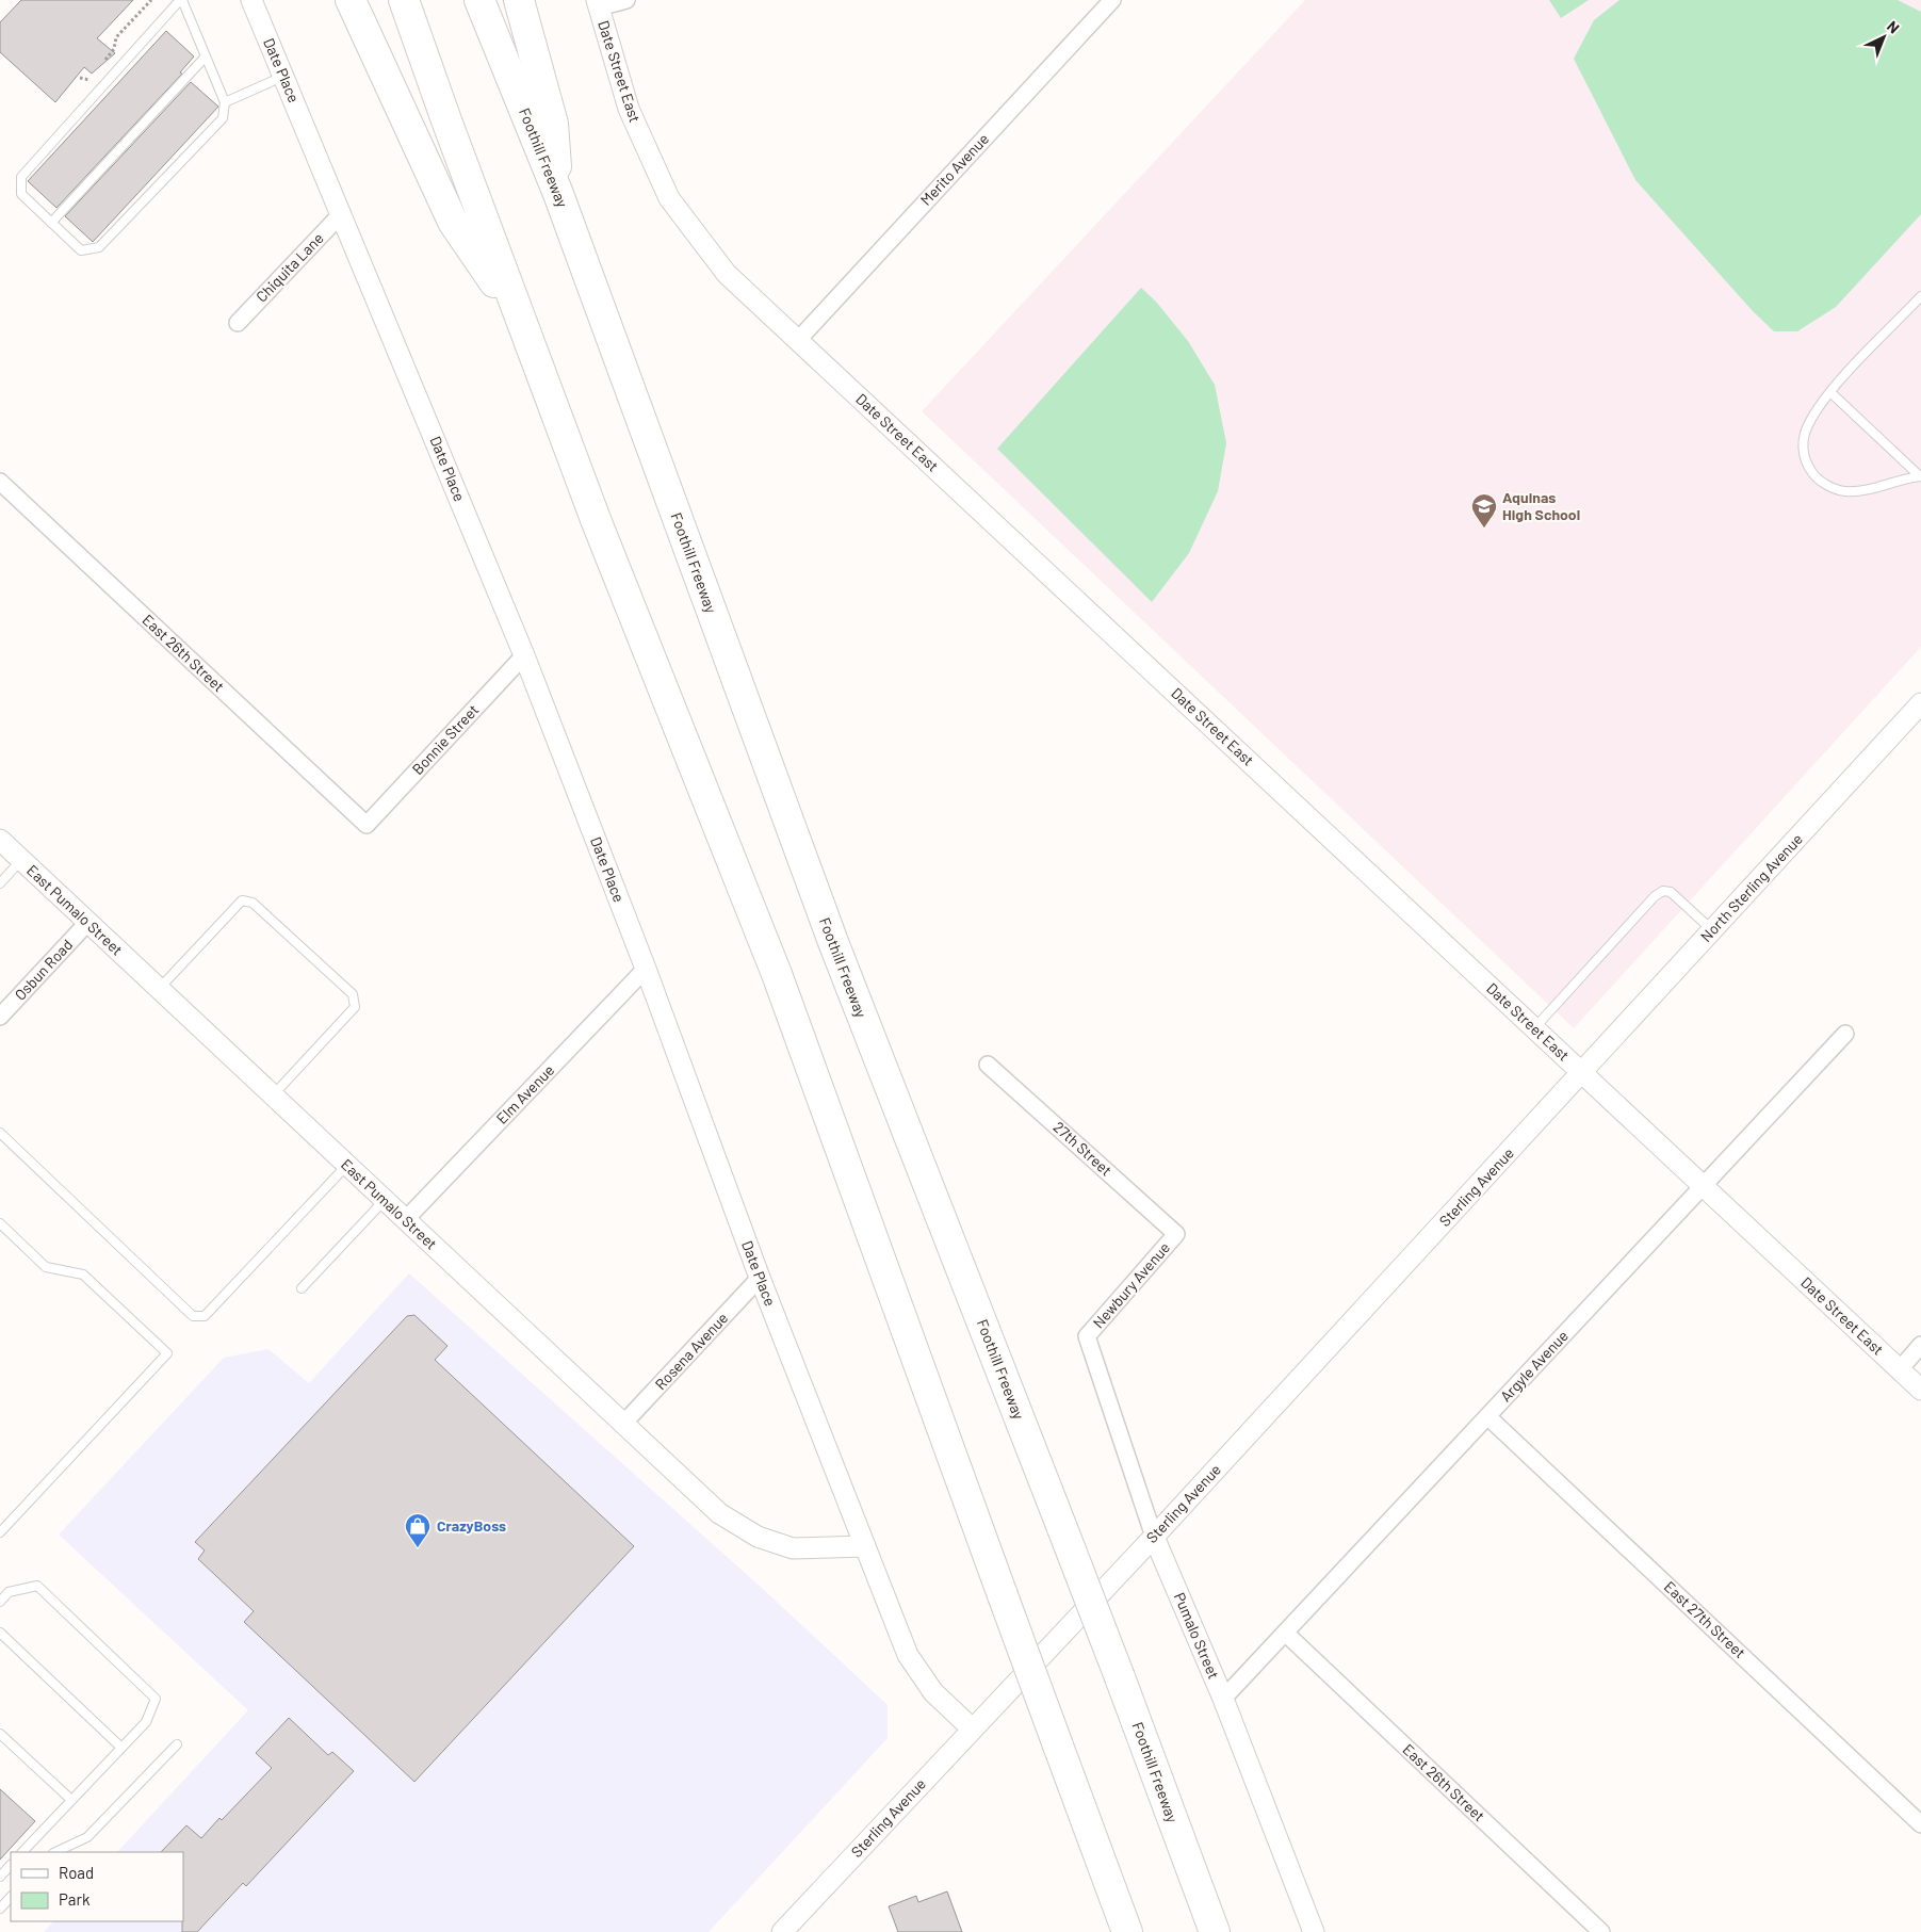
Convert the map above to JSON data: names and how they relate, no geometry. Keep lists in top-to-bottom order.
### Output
{
  "streets": {
    "highway": ["Foothill Freeway"],
    "street": [
      "Date Place",
      "Date Street East",
      "Merito Avenue",
      "Chiquita Lane",
      "East 26th Street",
      "Bonnie Street",
      "North Sterling Avenue",
      "East Pumalo Street",
      "Osbun Road",
      "Elm Avenue",
      "27th Street",
      "Sterling Avenue",
      "Newbury Avenue",
      "Rosena Avenue",
      "Argyle Avenue",
      "East 27th Street",
      "Pumalo Street"
    ]
  },
  "crossings": [
    ["Date Place", "Chiquita Lane"],
    ["Date Place", "Bonnie Street"],
    ["Date Place", "East Pumalo Street"],
    ["Date Place", "Elm Avenue"],
    ["Date Place", "Sterling Avenue"],
    ["Date Place", "Rosena Avenue"],
    ["Date Street East", "Merito Avenue"],
    ["Date Street East", "North Sterling Avenue"],
    ["Date Street East", "Sterling Avenue"],
    ["Date Street East", "Argyle Avenue"],
    ["East 26th Street", "Bonnie Street"],
    ["East 26th Street", "Argyle Avenue"],
    ["North Sterling Avenue", "Sterling Avenue"],
    ["East Pumalo Street", "Osbun Road"],
    ["East Pumalo Street", "Elm Avenue"],
    ["East Pumalo Street", "Rosena Avenue"],
    ["27th Street", "Newbury Avenue"],
    ["Sterling Avenue", "Pumalo Street"],
    ["Newbury Avenue", "Pumalo Street"],
    ["Argyle Avenue", "East 27th Street"],
    ["Argyle Avenue", "Pumalo Street"]
  ],
  "places": {
    "school or university": ["Aquinas High School"],
    "shop": ["CrazyBoss"]
  },
  "legend": ["Road", "Park"],
  "north": "top right"
}
